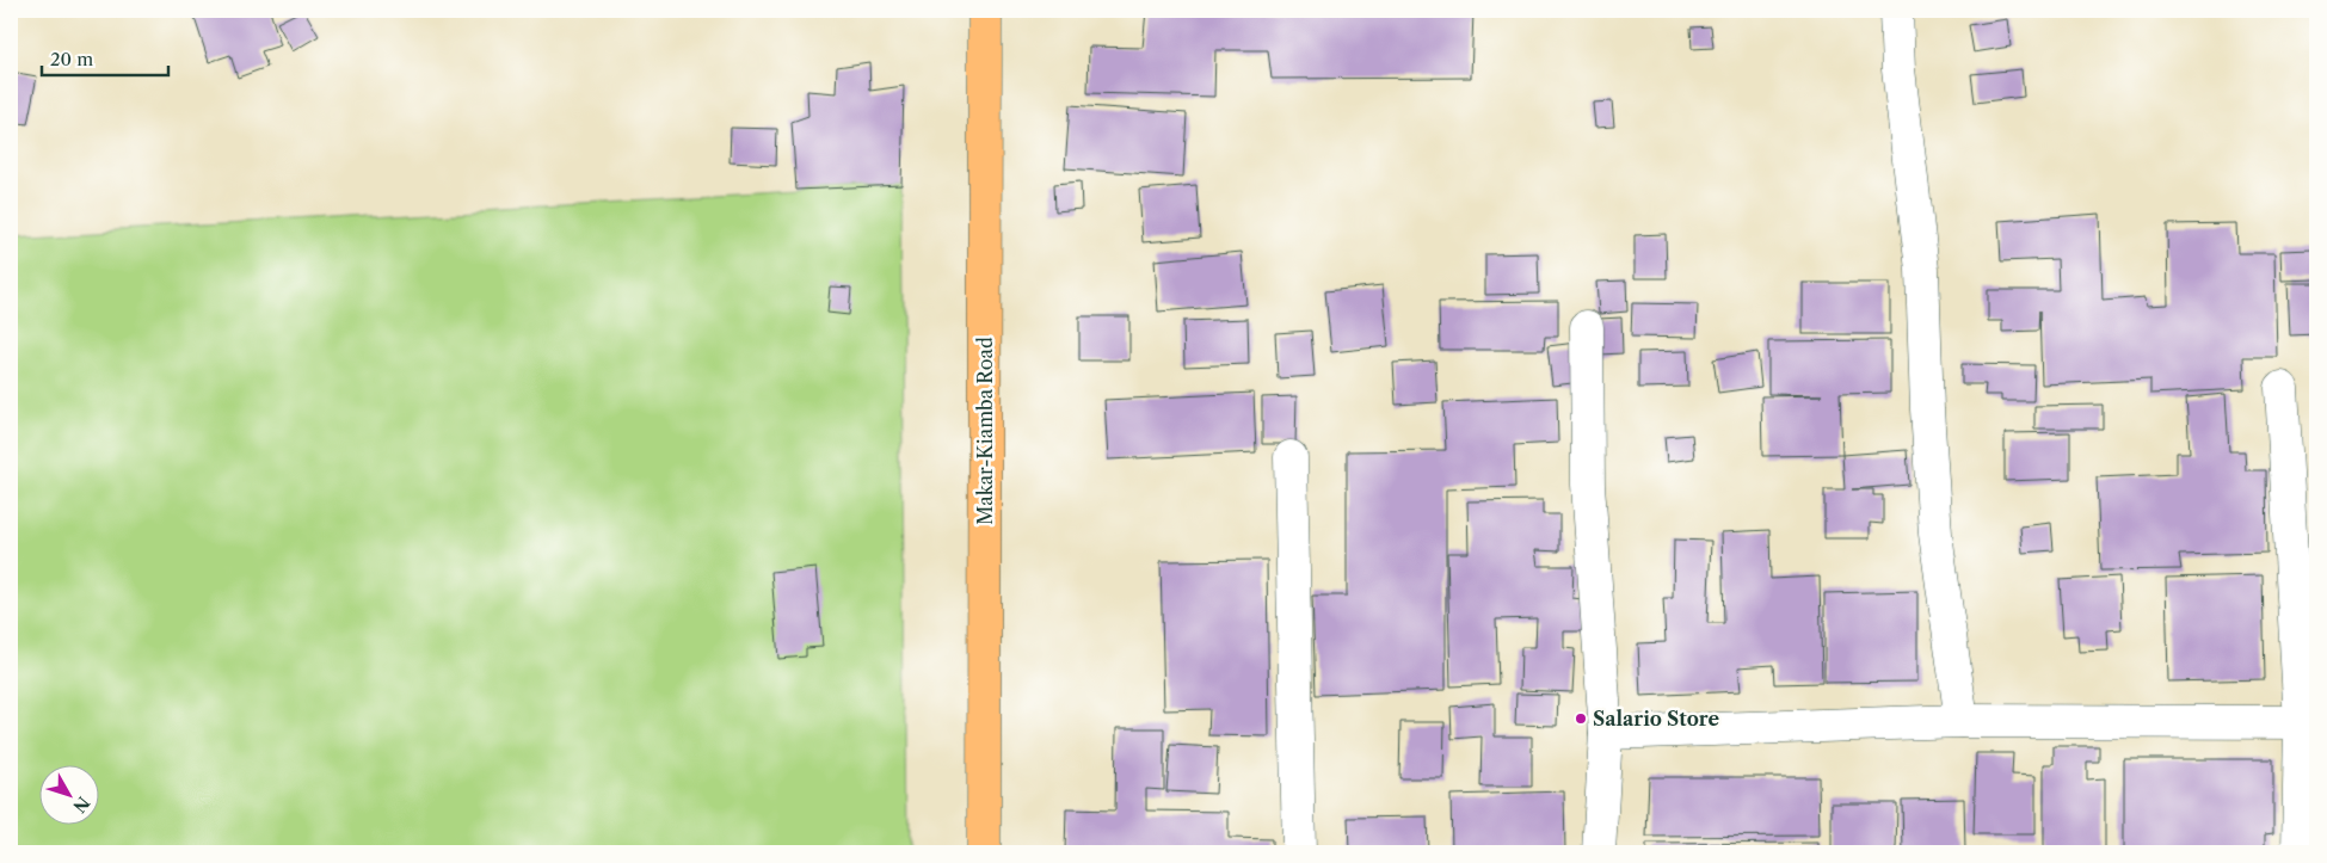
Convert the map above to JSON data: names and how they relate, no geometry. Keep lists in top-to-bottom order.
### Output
{
  "streets": {
    "main road": ["Makar-Kiamba Road"]
  },
  "places": ["Salario Store"],
  "scale_bar": "20 m",
  "north": "bottom right"
}
